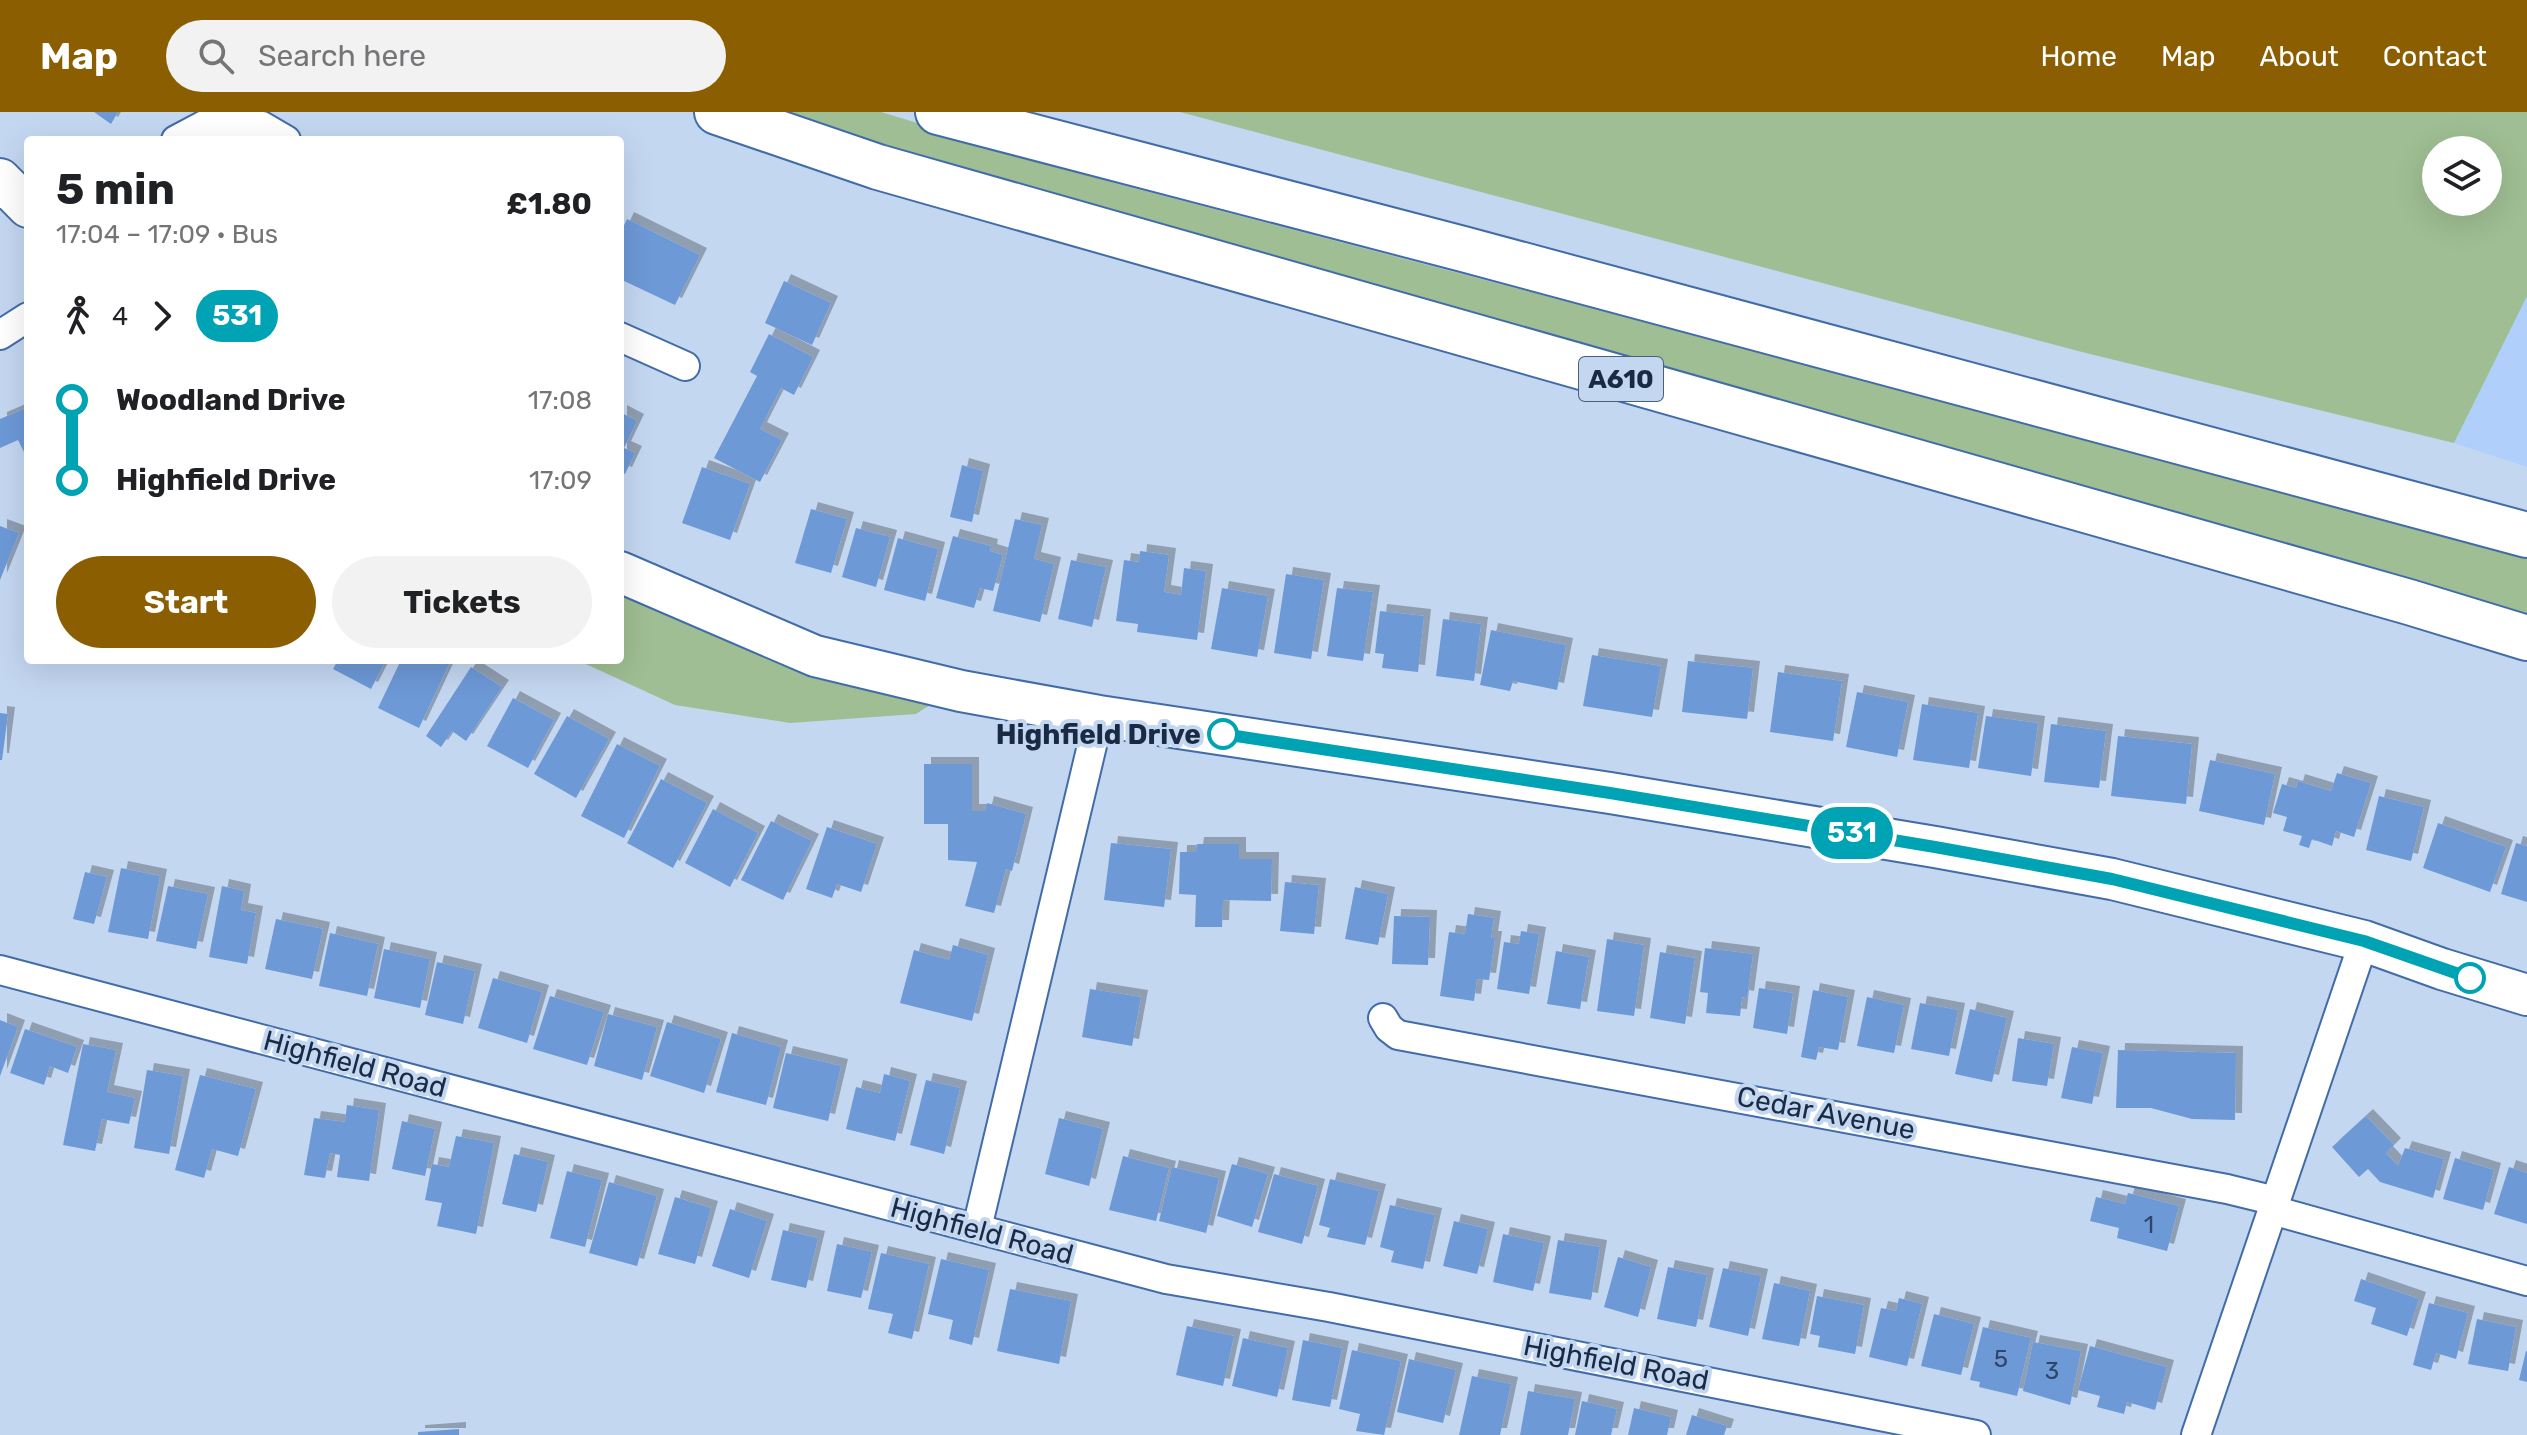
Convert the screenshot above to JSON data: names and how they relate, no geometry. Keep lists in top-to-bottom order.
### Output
{
  "streets": {
    "highway": ["A610"],
    "street": ["Highfield Road", "Cedar Avenue"]
  },
  "places": ["Highfield Drive"],
  "lines": ["bus line 531"],
  "house_numbers": ["1", "5", "3"],
  "page": {
    "header": "Map",
    "search": "Search here",
    "nav": [
      "Home",
      "Map",
      "About",
      "Contact"
    ],
    "on_map": "531",
    "heading": ["5 min", "17:04 – 17:09 · Bus", "£1.80"],
    "legs": ["4", "531"],
    "list": [
      {
        "name": "Woodland Drive",
        "value": "17:08"
      },
      {
        "name": "Highfield Drive",
        "value": "17:09"
      }
    ],
    "buttons": ["Start", "Tickets"]
  }
}
